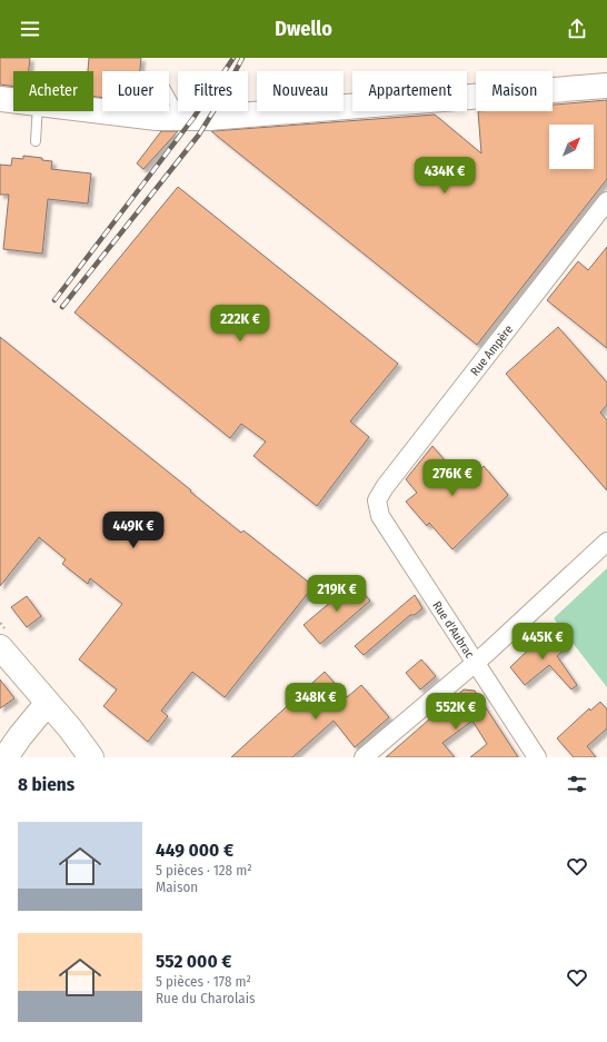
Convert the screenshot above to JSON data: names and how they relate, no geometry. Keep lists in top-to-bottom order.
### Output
{
  "streets": {
    "street": ["Rue Ampère", "Rue d'Aubrac"]
  },
  "crossings": [
    ["Rue Ampère", "Rue d'Aubrac"]
  ],
  "north": "top right",
  "page": {
    "header": "Dwello",
    "chip": [
      "Acheter",
      "Louer",
      "Filtres",
      "Nouveau",
      "Appartement",
      "Maison"
    ],
    "price": [
      "434K €",
      "222K €",
      "276K €",
      "449K €",
      "219K €",
      "445K €",
      "348K €",
      "552K €"
    ],
    "heading": "8 biens",
    "list": [
      {
        "name": "449 000 €",
        "note": "5 pièces · 128 m² · Maison"
      },
      {
        "name": "552 000 €",
        "note": "5 pièces · 178 m² · Rue du Charolais"
      }
    ]
  }
}
